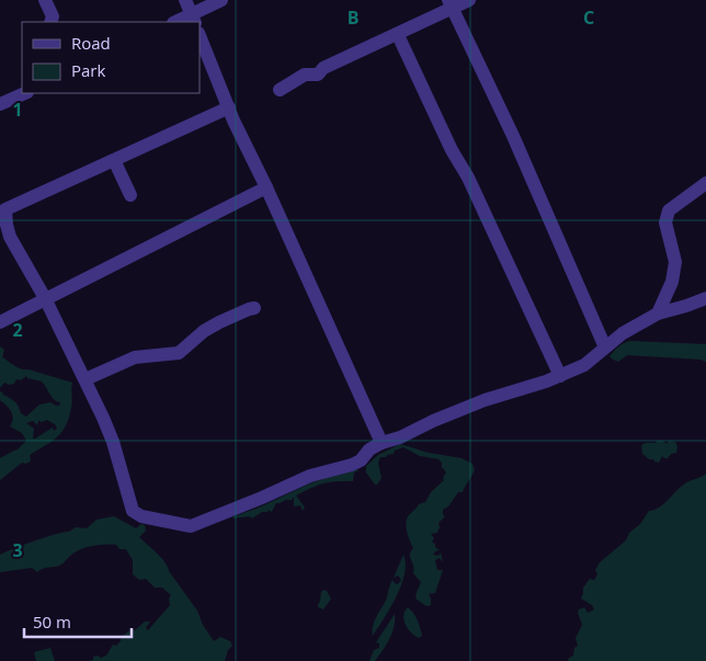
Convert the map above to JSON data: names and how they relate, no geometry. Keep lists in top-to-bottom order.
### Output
{
  "legend": ["Road", "Park"],
  "scale_bar": "50 m",
  "grid": {
    "columns": ["B", "C"],
    "rows": ["1", "2", "3"]
  }
}
